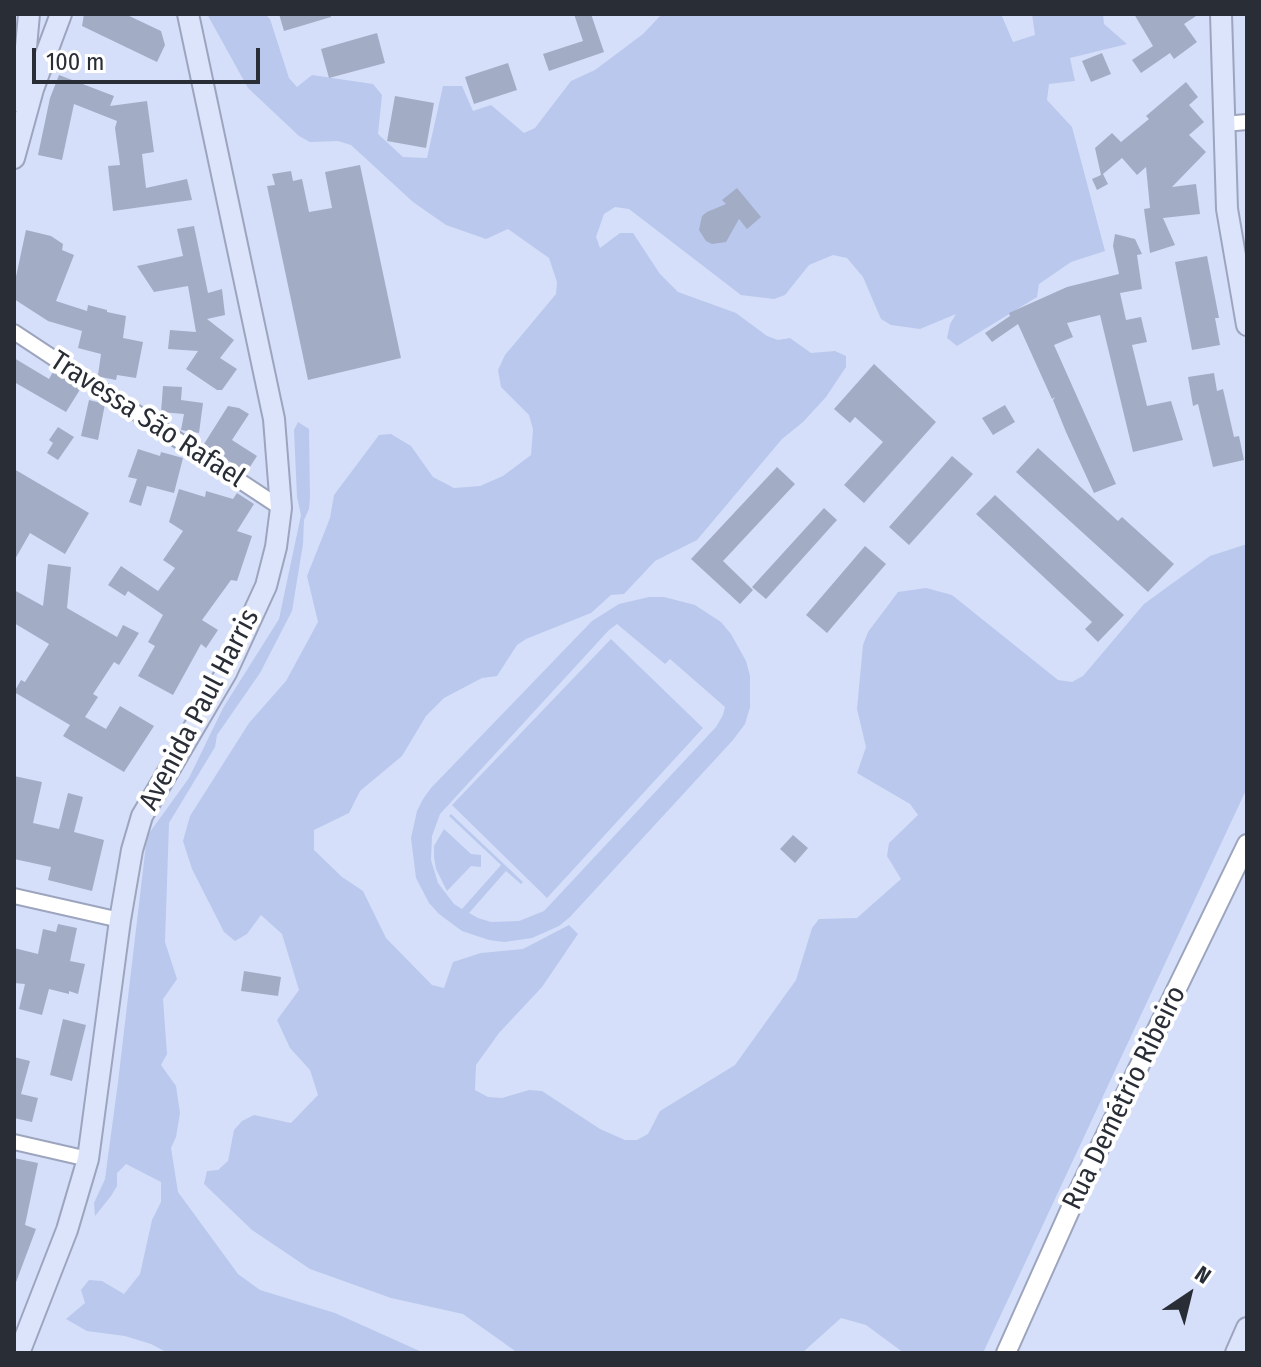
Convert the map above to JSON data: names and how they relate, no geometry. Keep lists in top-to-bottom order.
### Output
{
  "streets": {
    "main road": ["Avenida Paul Harris"],
    "street": ["Travessa São Rafael", "Rua Demétrio Ribeiro"]
  },
  "crossings": [
    ["Travessa São Rafael", "Avenida Paul Harris"]
  ],
  "scale_bar": "100 m",
  "north": "top right"
}
